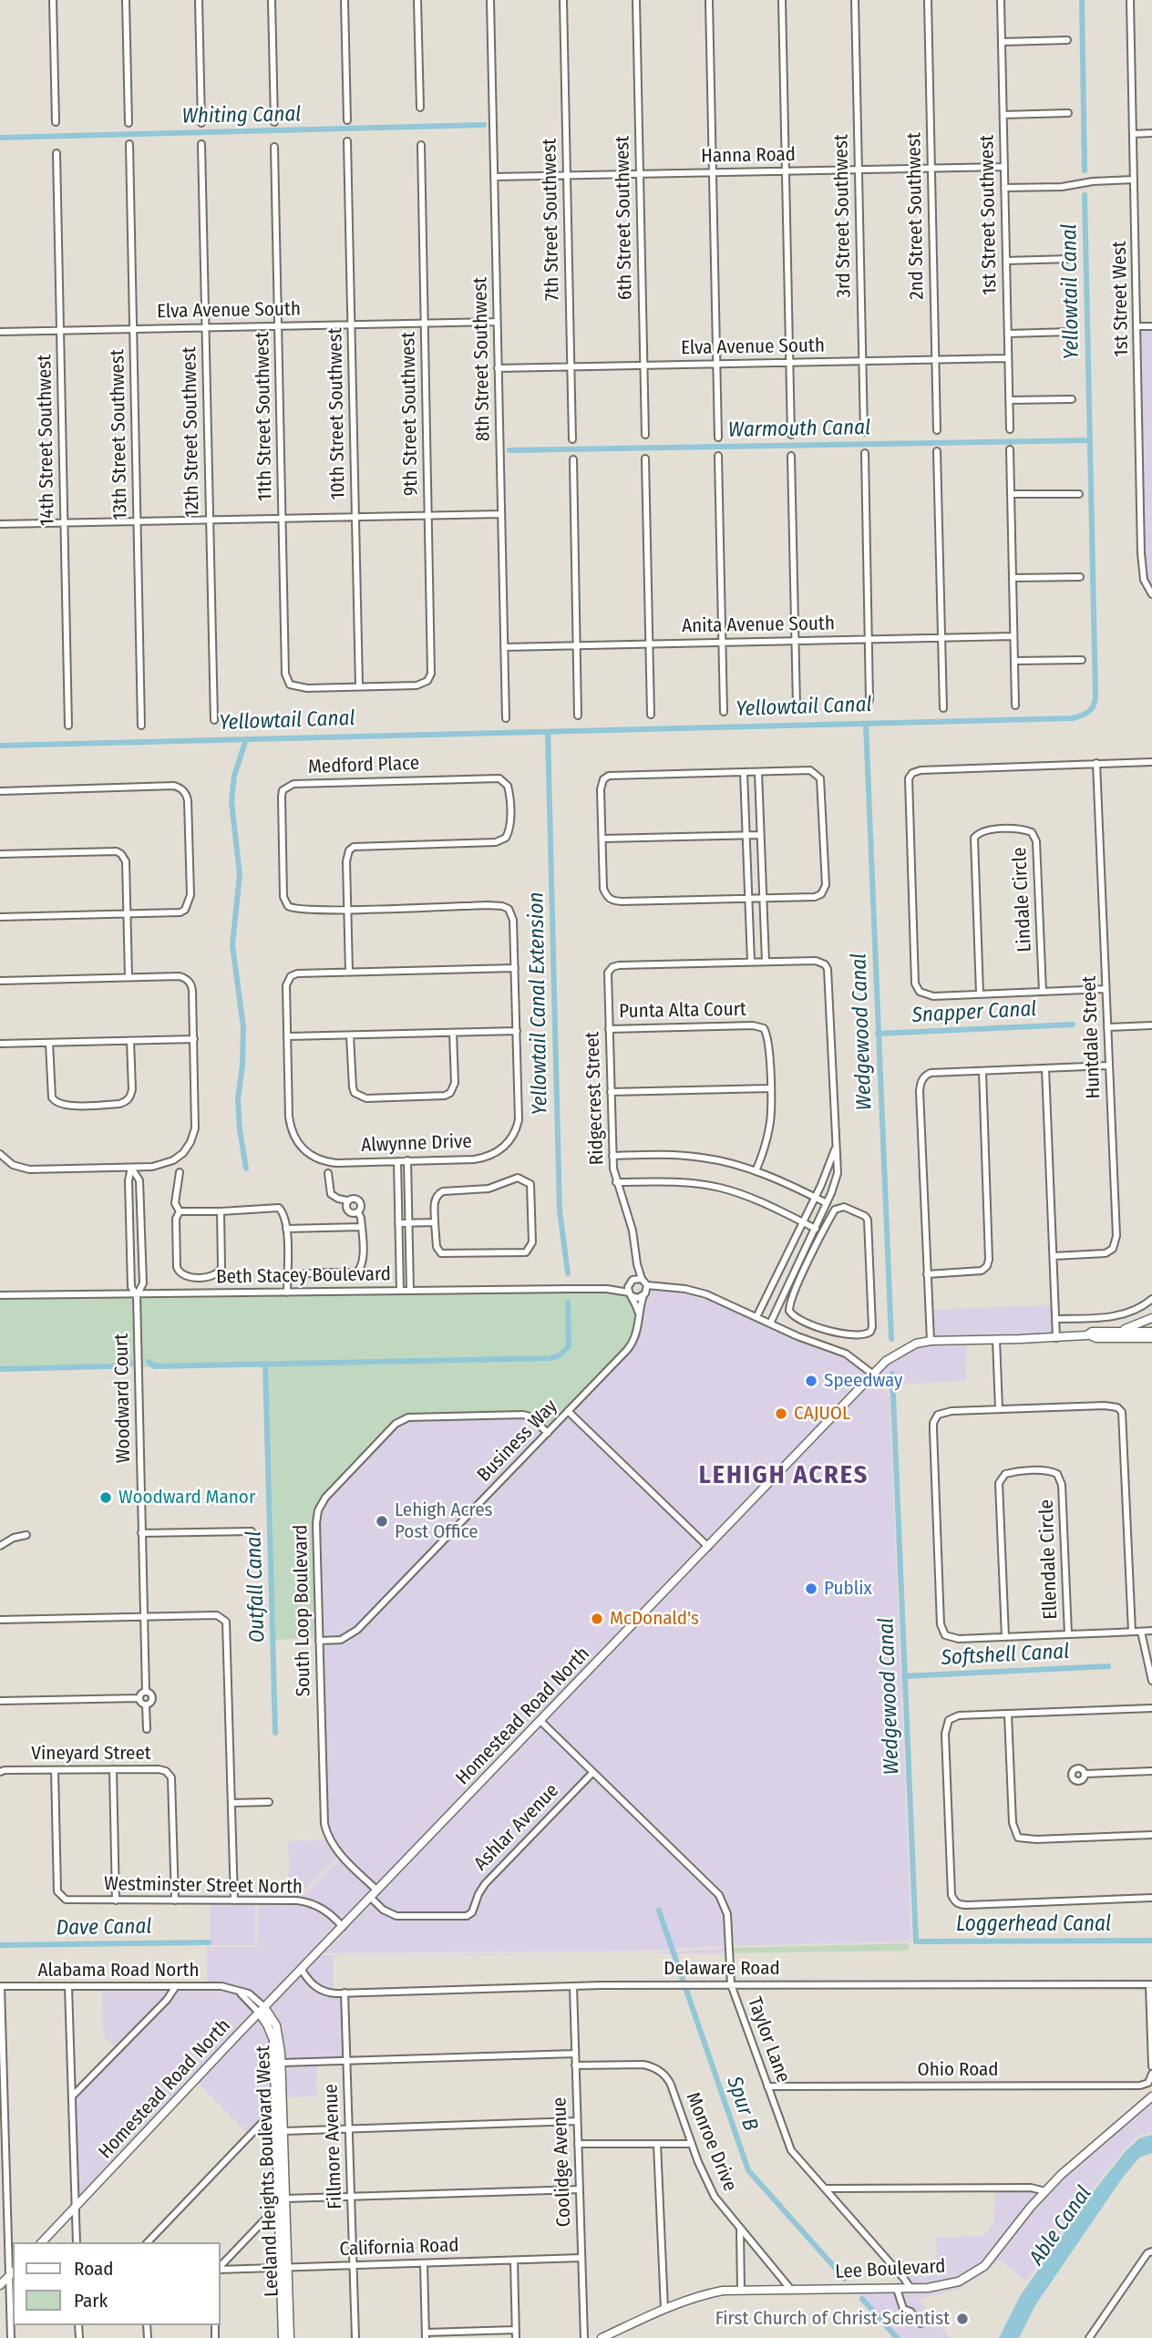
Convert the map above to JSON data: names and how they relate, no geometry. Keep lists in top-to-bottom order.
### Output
{
  "streets": {
    "main road": ["Homestead Road North", "Leeland Heights Boulevard West", "Lee Boulevard"],
    "street": [
      "Hanna Road",
      "1st Street Southwest",
      "3rd Street Southwest",
      "2nd Street Southwest",
      "6th Street Southwest",
      "7th Street Southwest",
      "1st Street West",
      "Elva Avenue South",
      "8th Street Southwest",
      "10th Street Southwest",
      "9th Street Southwest",
      "11th Street Southwest",
      "12th Street Southwest",
      "13th Street Southwest",
      "14th Street Southwest",
      "Anita Avenue South",
      "Medford Place",
      "Lindale Circle",
      "Punta Alta Court",
      "Huntdale Street",
      "Ridgecrest Street",
      "Alwynne Drive",
      "Beth Stacey Boulevard",
      "Woodward Court",
      "Business Way",
      "Ellendale Circle",
      "South Loop Boulevard",
      "Vineyard Street",
      "Ashlar Avenue",
      "Westminster Street North",
      "Delaware Road",
      "Alabama Road North",
      "Taylor Lane",
      "Ohio Road",
      "Monroe Drive",
      "Fillmore Avenue",
      "Coolidge Avenue",
      "California Road"
    ]
  },
  "crossings": [
    ["Hanna Road", "1st Street Southwest"],
    ["Hanna Road", "3rd Street Southwest"],
    ["Hanna Road", "2nd Street Southwest"],
    ["Hanna Road", "6th Street Southwest"],
    ["Hanna Road", "7th Street Southwest"],
    ["Hanna Road", "8th Street Southwest"],
    ["1st Street Southwest", "Elva Avenue South"],
    ["3rd Street Southwest", "Elva Avenue South"],
    ["2nd Street Southwest", "Elva Avenue South"],
    ["6th Street Southwest", "Elva Avenue South"],
    ["7th Street Southwest", "Elva Avenue South"],
    ["Elva Avenue South", "8th Street Southwest"],
    ["Elva Avenue South", "10th Street Southwest"],
    ["Elva Avenue South", "9th Street Southwest"],
    ["Elva Avenue South", "11th Street Southwest"],
    ["Elva Avenue South", "12th Street Southwest"],
    ["Elva Avenue South", "13th Street Southwest"],
    ["Elva Avenue South", "14th Street Southwest"],
    ["8th Street Southwest", "Anita Avenue South"],
    ["10th Street Southwest", "9th Street Southwest"],
    ["10th Street Southwest", "11th Street Southwest"],
    ["9th Street Southwest", "11th Street Southwest"],
    ["Medford Place", "Alwynne Drive"],
    ["Punta Alta Court", "Ridgecrest Street"],
    ["Ridgecrest Street", "Beth Stacey Boulevard"],
    ["Ridgecrest Street", "Business Way"],
    ["Beth Stacey Boulevard", "Woodward Court"],
    ["Beth Stacey Boulevard", "Business Way"],
    ["Business Way", "South Loop Boulevard"],
    ["South Loop Boulevard", "Homestead Road North"],
    ["Homestead Road North", "Ashlar Avenue"],
    ["Homestead Road North", "Westminster Street North"],
    ["Homestead Road North", "Delaware Road"],
    ["Homestead Road North", "Alabama Road North"],
    ["Homestead Road North", "Leeland Heights Boulevard West"],
    ["Vineyard Street", "Westminster Street North"],
    ["Ashlar Avenue", "Taylor Lane"],
    ["Delaware Road", "Taylor Lane"],
    ["Delaware Road", "Fillmore Avenue"],
    ["Delaware Road", "Coolidge Avenue"],
    ["Alabama Road North", "Leeland Heights Boulevard West"],
    ["Taylor Lane", "Ohio Road"],
    ["Taylor Lane", "Lee Boulevard"],
    ["Monroe Drive", "Coolidge Avenue"],
    ["Monroe Drive", "Lee Boulevard"],
    ["Fillmore Avenue", "California Road"],
    ["Coolidge Avenue", "California Road"],
    ["Leeland Heights Boulevard West", "California Road"]
  ],
  "districts": ["LEHIGH ACRES"],
  "water": [
    "Whiting Canal",
    "Yellowtail Canal",
    "Warmouth Canal",
    "Yellowtail Canal Extension",
    "Snapper Canal",
    "Wedgewood Canal",
    "Outfall Canal",
    "Softshell Canal",
    "Loggerhead Canal",
    "Dave Canal",
    "Spur B",
    "Able Canal"
  ],
  "places": [
    "Speedway",
    "CAJUOL",
    "Woodward Manor",
    "Lehigh Acres Post Office",
    "Publix",
    "McDonald's",
    "First Church of Christ Scientist"
  ],
  "legend": ["Road", "Park"]
}
